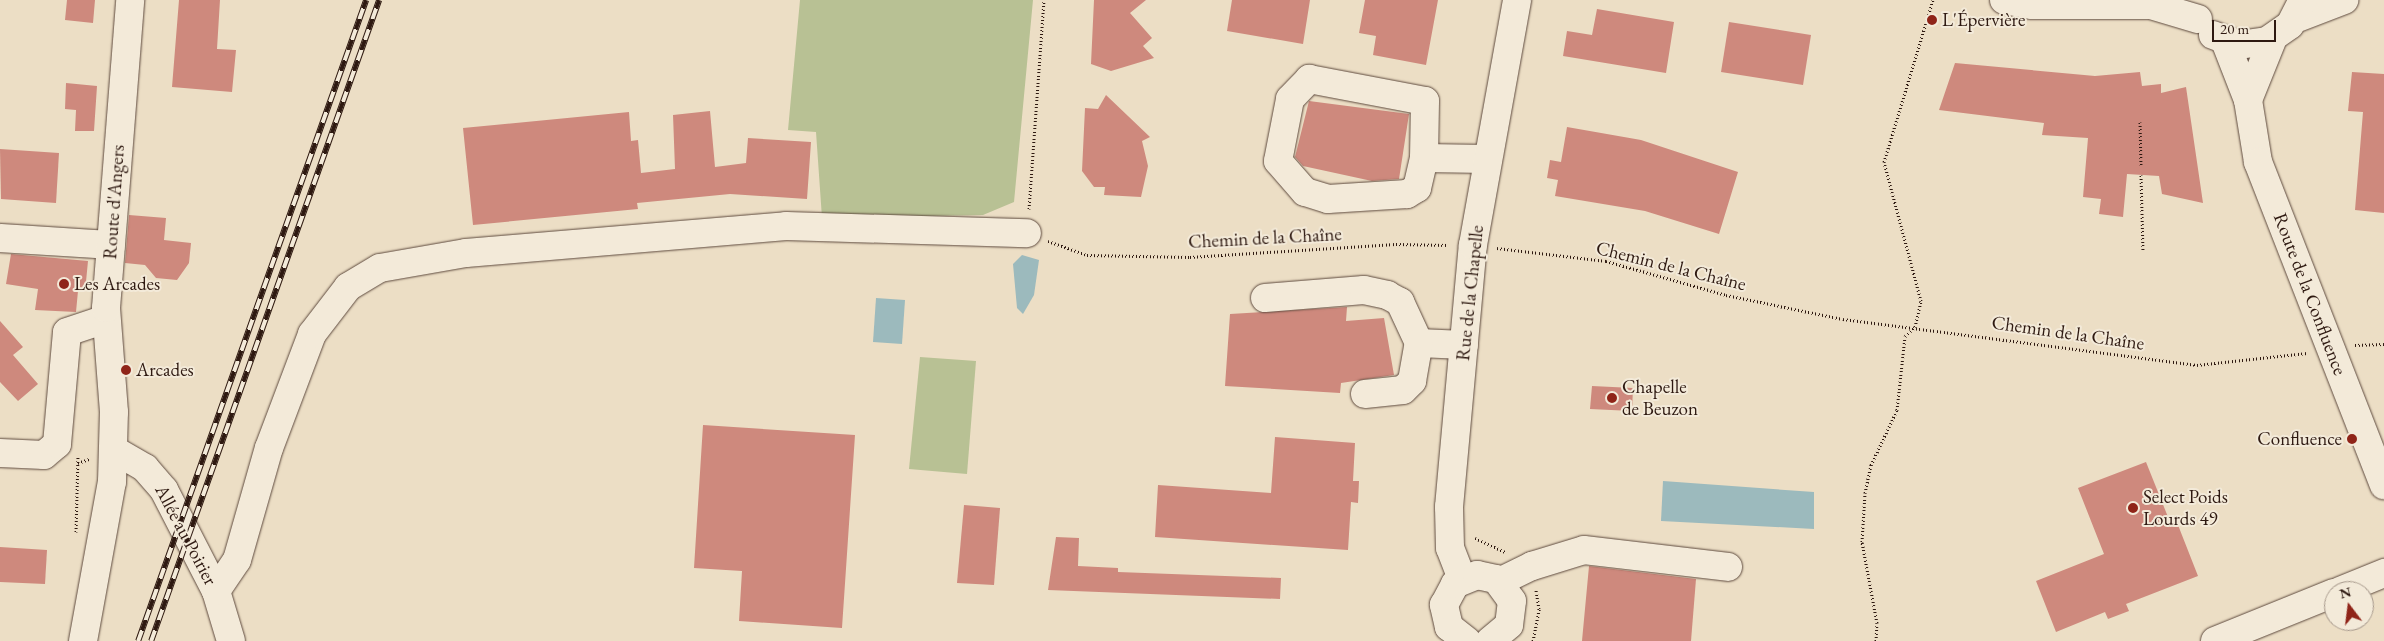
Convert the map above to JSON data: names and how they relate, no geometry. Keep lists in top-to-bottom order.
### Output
{
  "streets": {
    "street": [
      "Route d'Angers",
      "Rue de la Chapelle",
      "Route de la Confluence",
      "Allée au Poirier"
    ],
    "path": ["Chemin de la Chaîne"]
  },
  "crossings": [
    ["Route d'Angers", "Allée au Poirier"],
    ["Chemin de la Chaîne", "Rue de la Chapelle"],
    ["Chemin de la Chaîne", "Route de la Confluence"]
  ],
  "places": [
    "L'Épervière",
    "Les Arcades",
    "Arcades",
    "Chapelle de Beuzon",
    "Confluence",
    "Select Poids Lourds 49"
  ],
  "scale_bar": "20 m",
  "north": "top"
}
